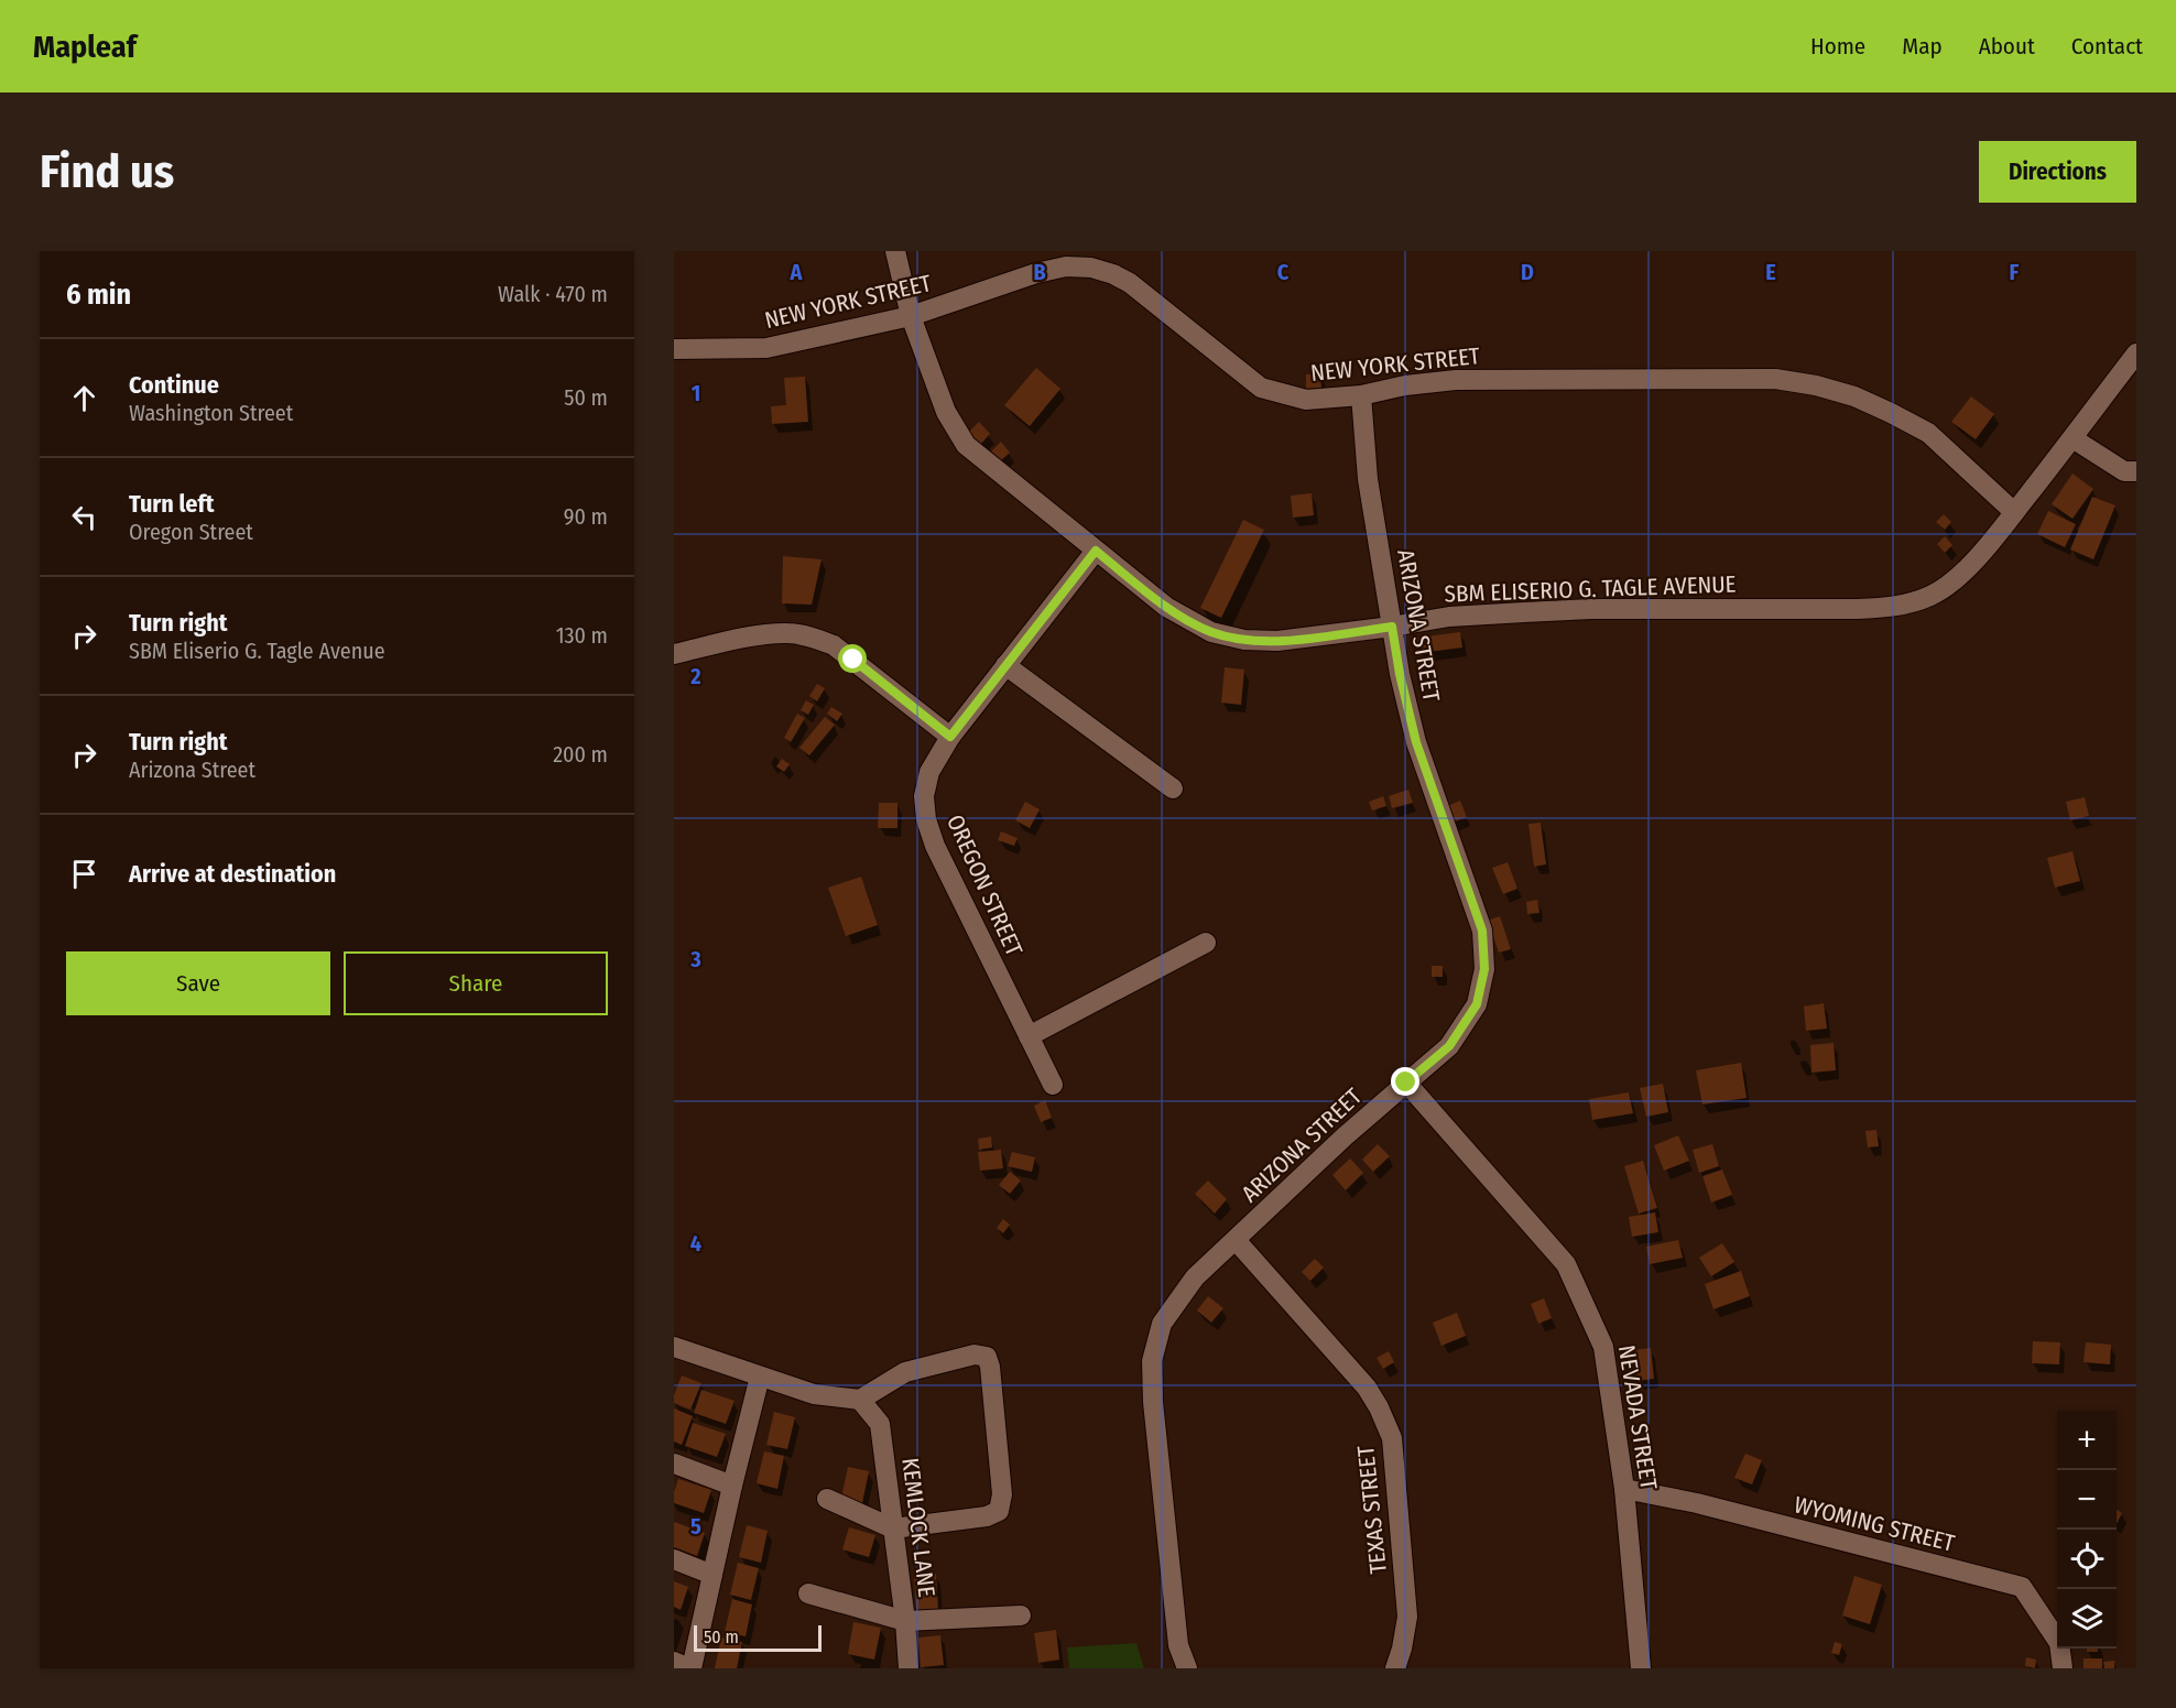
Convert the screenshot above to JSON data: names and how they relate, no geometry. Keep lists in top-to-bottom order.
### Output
{
  "streets": {
    "street": [
      "NEW YORK STREET",
      "SBM ELISERIO G. TAGLE AVENUE",
      "ARIZONA STREET",
      "OREGON STREET",
      "NEVADA STREET",
      "TEXAS STREET",
      "WYOMING STREET",
      "KEMLOCK LANE"
    ]
  },
  "crossings": [
    ["NEW YORK STREET", "SBM ELISERIO G. TAGLE AVENUE"],
    ["NEW YORK STREET", "ARIZONA STREET"],
    ["SBM ELISERIO G. TAGLE AVENUE", "ARIZONA STREET"],
    ["SBM ELISERIO G. TAGLE AVENUE", "OREGON STREET"],
    ["ARIZONA STREET", "NEVADA STREET"],
    ["ARIZONA STREET", "TEXAS STREET"],
    ["NEVADA STREET", "WYOMING STREET"]
  ],
  "scale_bar": "50 m",
  "page": {
    "header": "Mapleaf",
    "nav": [
      "Home",
      "Map",
      "About",
      "Contact"
    ],
    "buttons": [
      "Directions",
      ["Save", "Share"]
    ],
    "title": "Find us",
    "heading": ["6 min", "Walk · 470 m"],
    "list": [
      ["Continue", "Washington Street", "50 m"],
      ["Turn left", "Oregon Street", "90 m"],
      ["Turn right", "SBM Eliserio G. Tagle Avenue", "130 m"],
      ["Turn right", "Arizona Street", "200 m"],
      "Arrive at destination"
    ],
    "map_buttons": ["+", "−"],
    "scale": "50 m"
  },
  "grid": {
    "columns": [
      "A",
      "B",
      "C",
      "D",
      "E",
      "F"
    ],
    "rows": [
      "1",
      "2",
      "3",
      "4",
      "5"
    ]
  }
}
